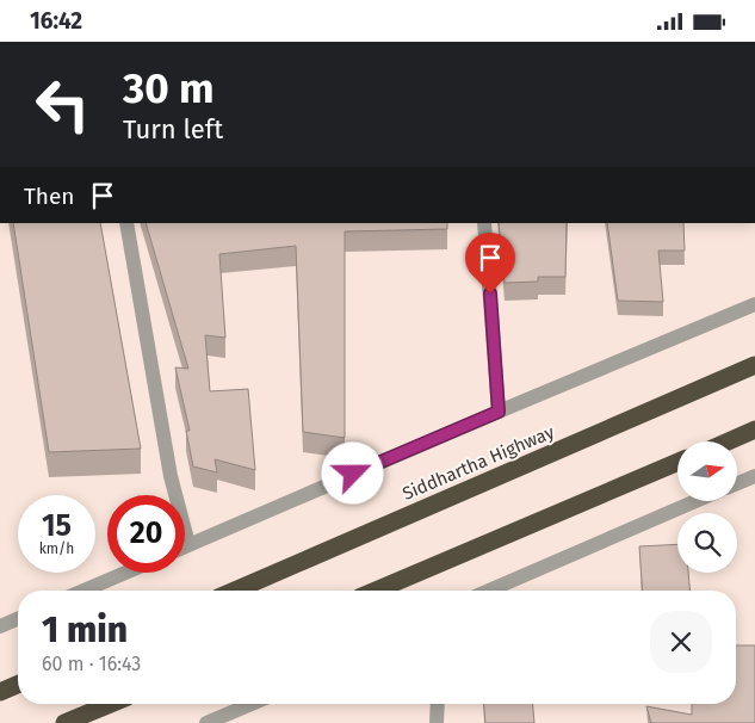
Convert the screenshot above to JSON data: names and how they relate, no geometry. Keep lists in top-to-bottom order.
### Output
{
  "streets": {
    "highway": ["Siddhartha Highway"]
  },
  "north": "right",
  "page": {
    "status": "16:42",
    "turn": ["30 m", "Turn left"],
    "then": "Then",
    "speed": "15 km/h",
    "limit": "20",
    "heading": ["1 min", "60 m · 16:43"]
  }
}
